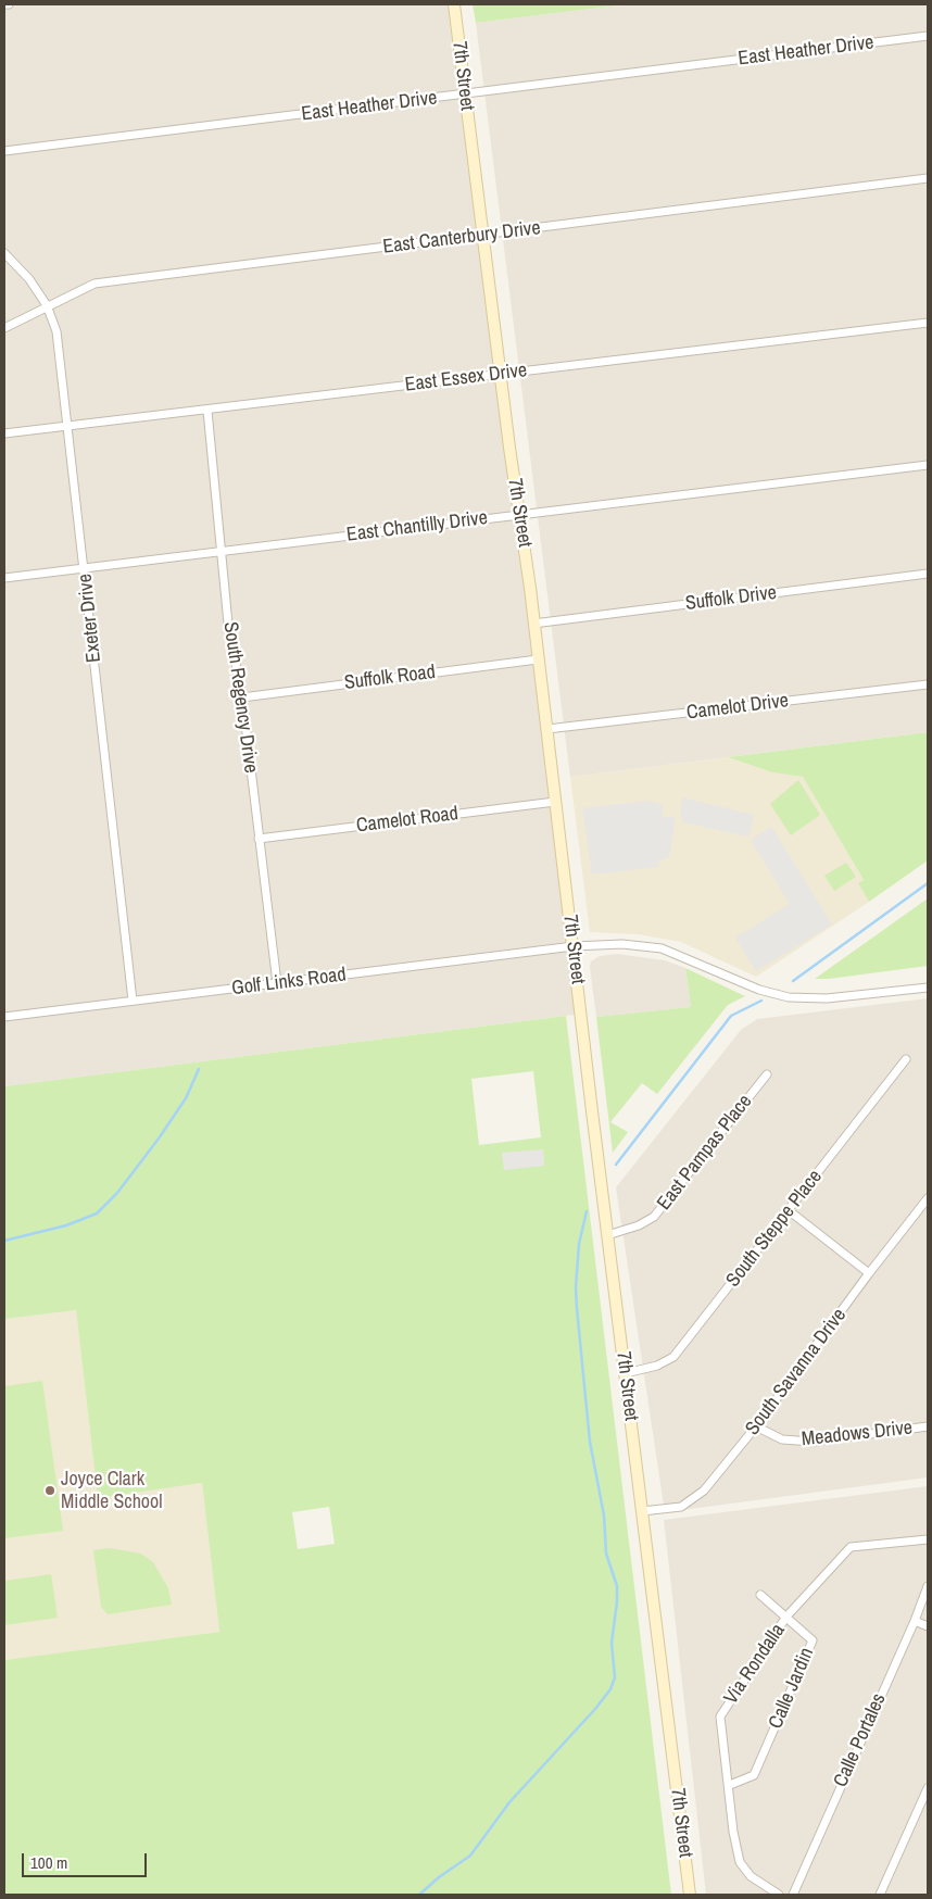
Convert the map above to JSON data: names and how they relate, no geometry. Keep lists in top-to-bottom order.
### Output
{
  "streets": {
    "main road": ["7th Street"],
    "street": [
      "East Heather Drive",
      "East Canterbury Drive",
      "East Essex Drive",
      "East Chantilly Drive",
      "Suffolk Drive",
      "Exeter Drive",
      "Suffolk Road",
      "South Regency Drive",
      "Camelot Drive",
      "Camelot Road",
      "Golf Links Road",
      "East Pampas Place",
      "South Steppe Place",
      "South Savanna Drive",
      "Meadows Drive",
      "Via Rondalla",
      "Calle Jardin",
      "Calle Portales"
    ]
  },
  "crossings": [
    ["East Heather Drive", "7th Street"],
    ["7th Street", "East Canterbury Drive"],
    ["7th Street", "East Essex Drive"],
    ["7th Street", "East Chantilly Drive"],
    ["7th Street", "Suffolk Drive"],
    ["7th Street", "Suffolk Road"],
    ["7th Street", "Camelot Drive"],
    ["7th Street", "Camelot Road"],
    ["7th Street", "Golf Links Road"],
    ["7th Street", "East Pampas Place"],
    ["7th Street", "South Steppe Place"],
    ["7th Street", "South Savanna Drive"],
    ["East Canterbury Drive", "Exeter Drive"],
    ["East Essex Drive", "Exeter Drive"],
    ["East Essex Drive", "South Regency Drive"],
    ["East Chantilly Drive", "Exeter Drive"],
    ["East Chantilly Drive", "South Regency Drive"],
    ["Exeter Drive", "Golf Links Road"],
    ["Suffolk Road", "South Regency Drive"],
    ["South Regency Drive", "Camelot Road"],
    ["South Regency Drive", "Golf Links Road"],
    ["South Savanna Drive", "Meadows Drive"],
    ["Via Rondalla", "Calle Jardin"]
  ],
  "places": ["Joyce Clark Middle School"],
  "scale_bar": "100 m"
}
